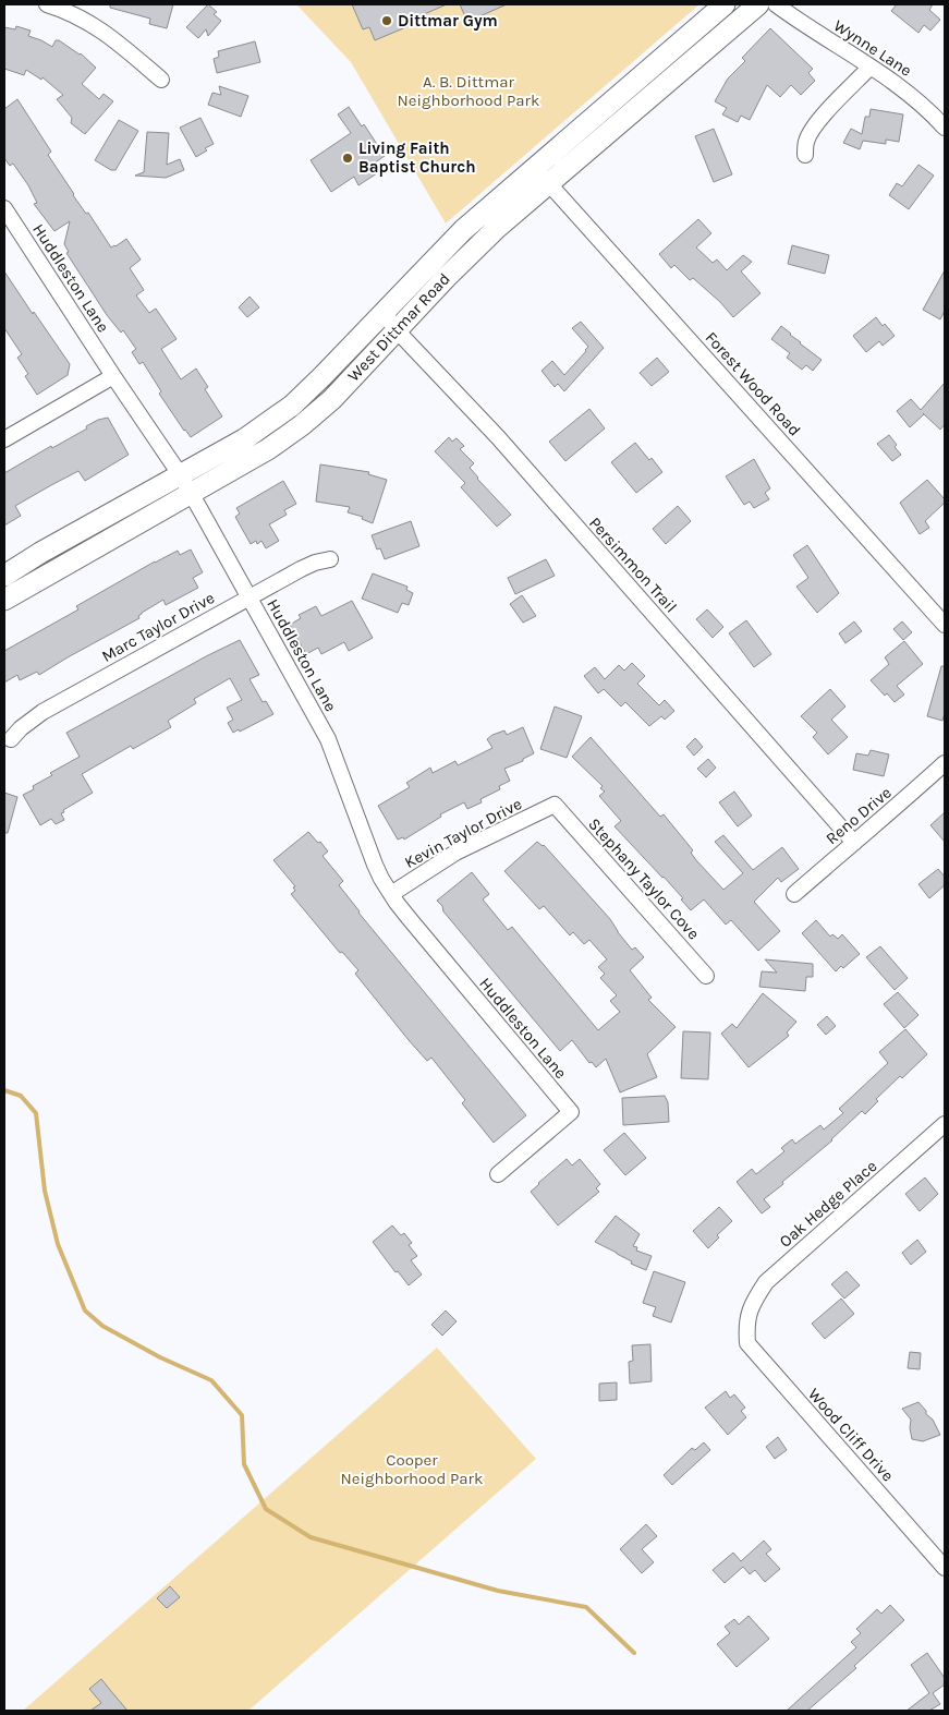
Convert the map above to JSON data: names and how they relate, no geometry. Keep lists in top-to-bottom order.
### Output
{
  "streets": {
    "street": [
      "Wynne Lane",
      "Huddleston Lane",
      "West Dittmar Road",
      "Forest Wood Road",
      "Persimmon Trail",
      "Marc Taylor Drive",
      "Reno Drive",
      "Kevin Taylor Drive",
      "Stephany Taylor Cove",
      "Oak Hedge Place",
      "Wood Cliff Drive"
    ]
  },
  "crossings": [
    ["Huddleston Lane", "West Dittmar Road"],
    ["Huddleston Lane", "Marc Taylor Drive"],
    ["Huddleston Lane", "Kevin Taylor Drive"],
    ["West Dittmar Road", "Forest Wood Road"],
    ["West Dittmar Road", "Persimmon Trail"],
    ["Persimmon Trail", "Reno Drive"],
    ["Kevin Taylor Drive", "Stephany Taylor Cove"],
    ["Oak Hedge Place", "Wood Cliff Drive"]
  ],
  "parks": ["A. B. Dittmar Neighborhood Park", "Cooper Neighborhood Park"],
  "places": ["Dittmar Gym", "Living Faith Baptist Church"]
}
